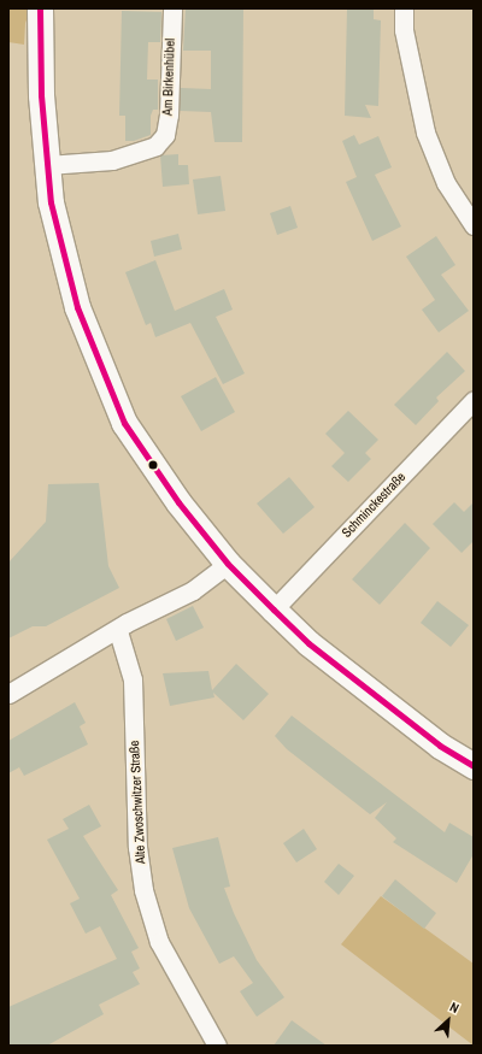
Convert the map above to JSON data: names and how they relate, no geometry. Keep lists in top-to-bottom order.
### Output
{
  "streets": {
    "street": ["Am Birkenhübel", "Schminckestraße", "Alte Zwoschwitzer Straße"]
  },
  "north": "top right"
}
